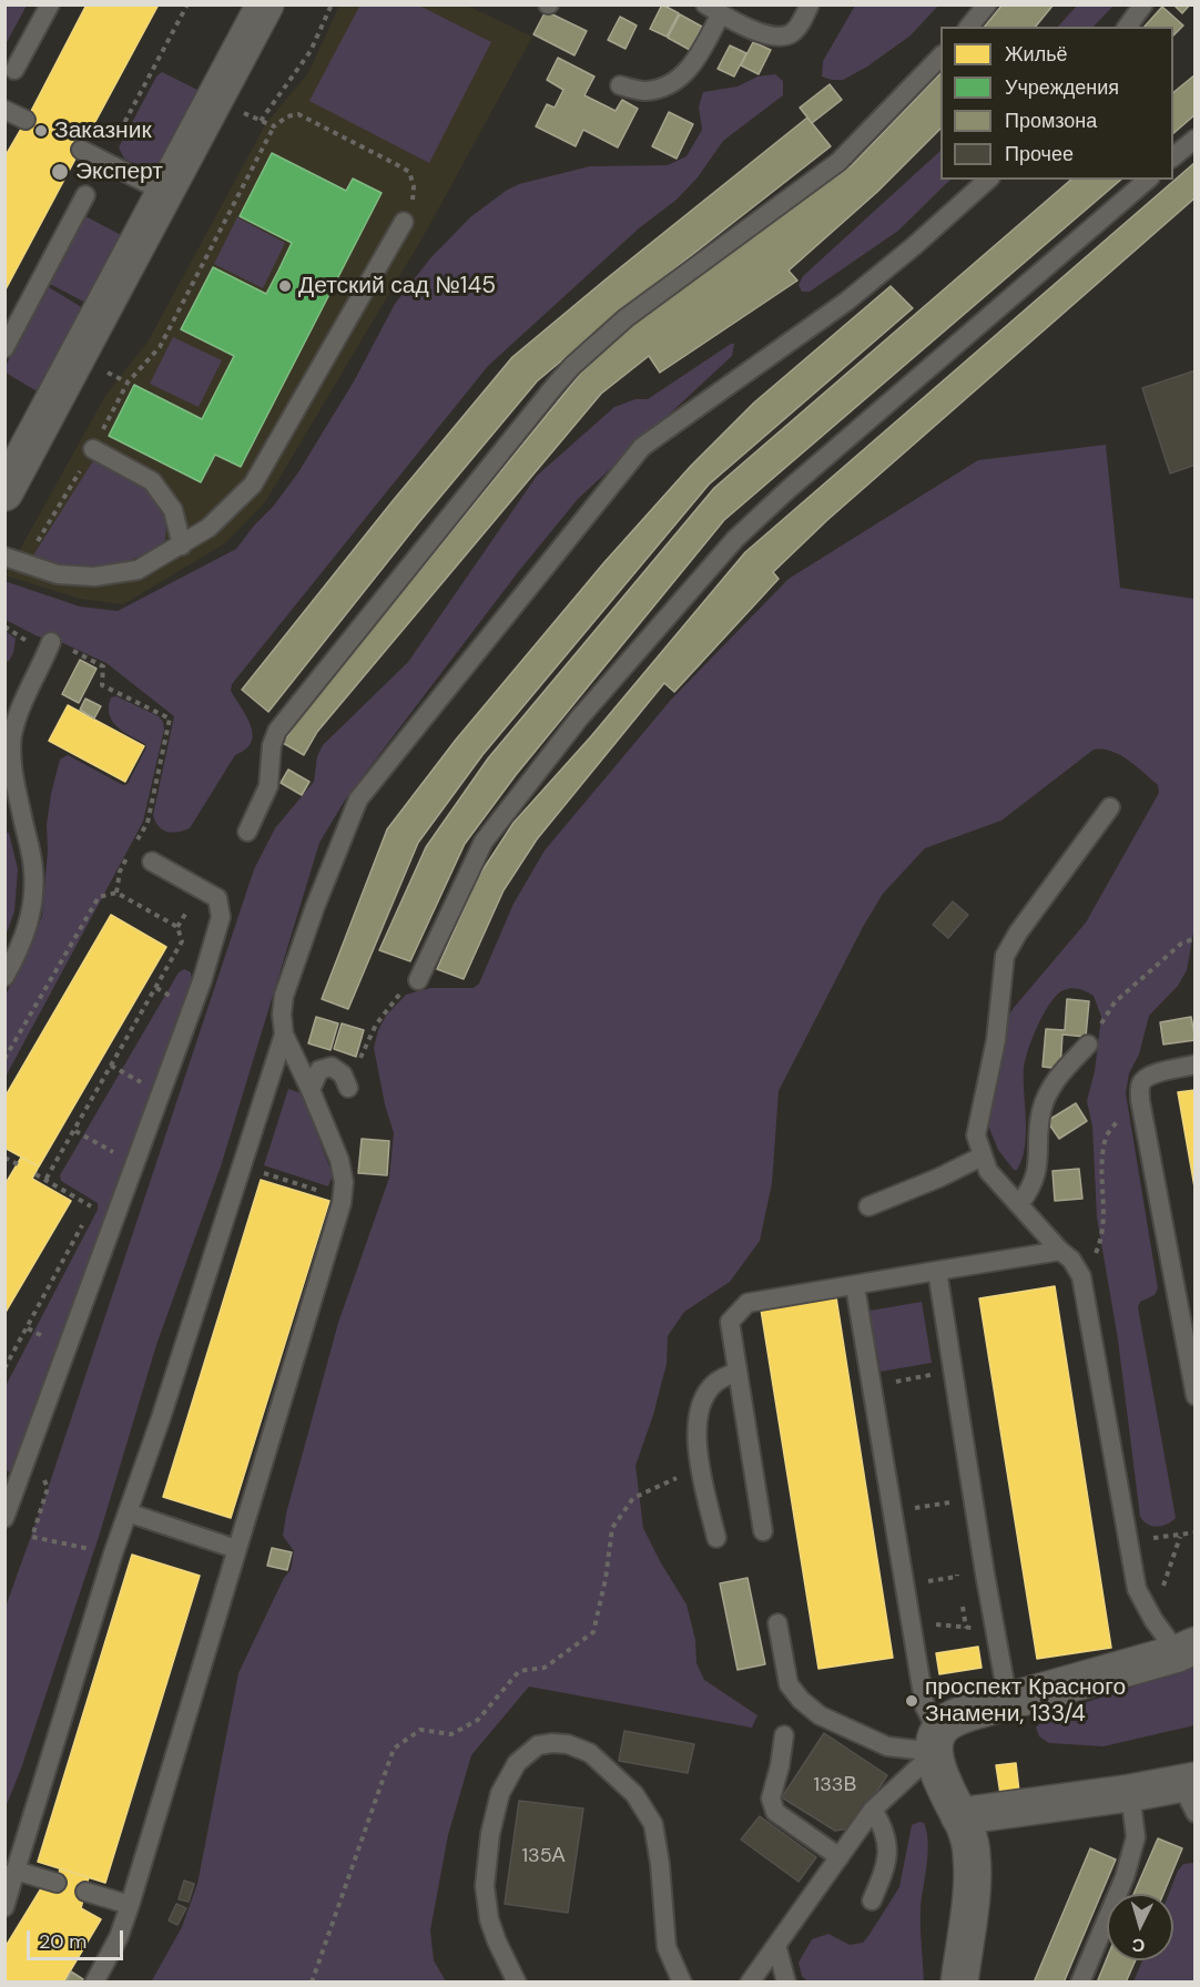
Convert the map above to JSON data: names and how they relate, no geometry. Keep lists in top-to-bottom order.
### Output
{
  "places": [
    "Заказник",
    "Эксперт",
    "Детский сад №145",
    "проспект Красного Знамени, 133/4"
  ],
  "house_numbers": ["133В", "135А"],
  "legend": [
    "Жильё",
    "Учреждения",
    "Промзона",
    "Прочее"
  ],
  "scale_bar": "20 m",
  "north": "bottom"
}
